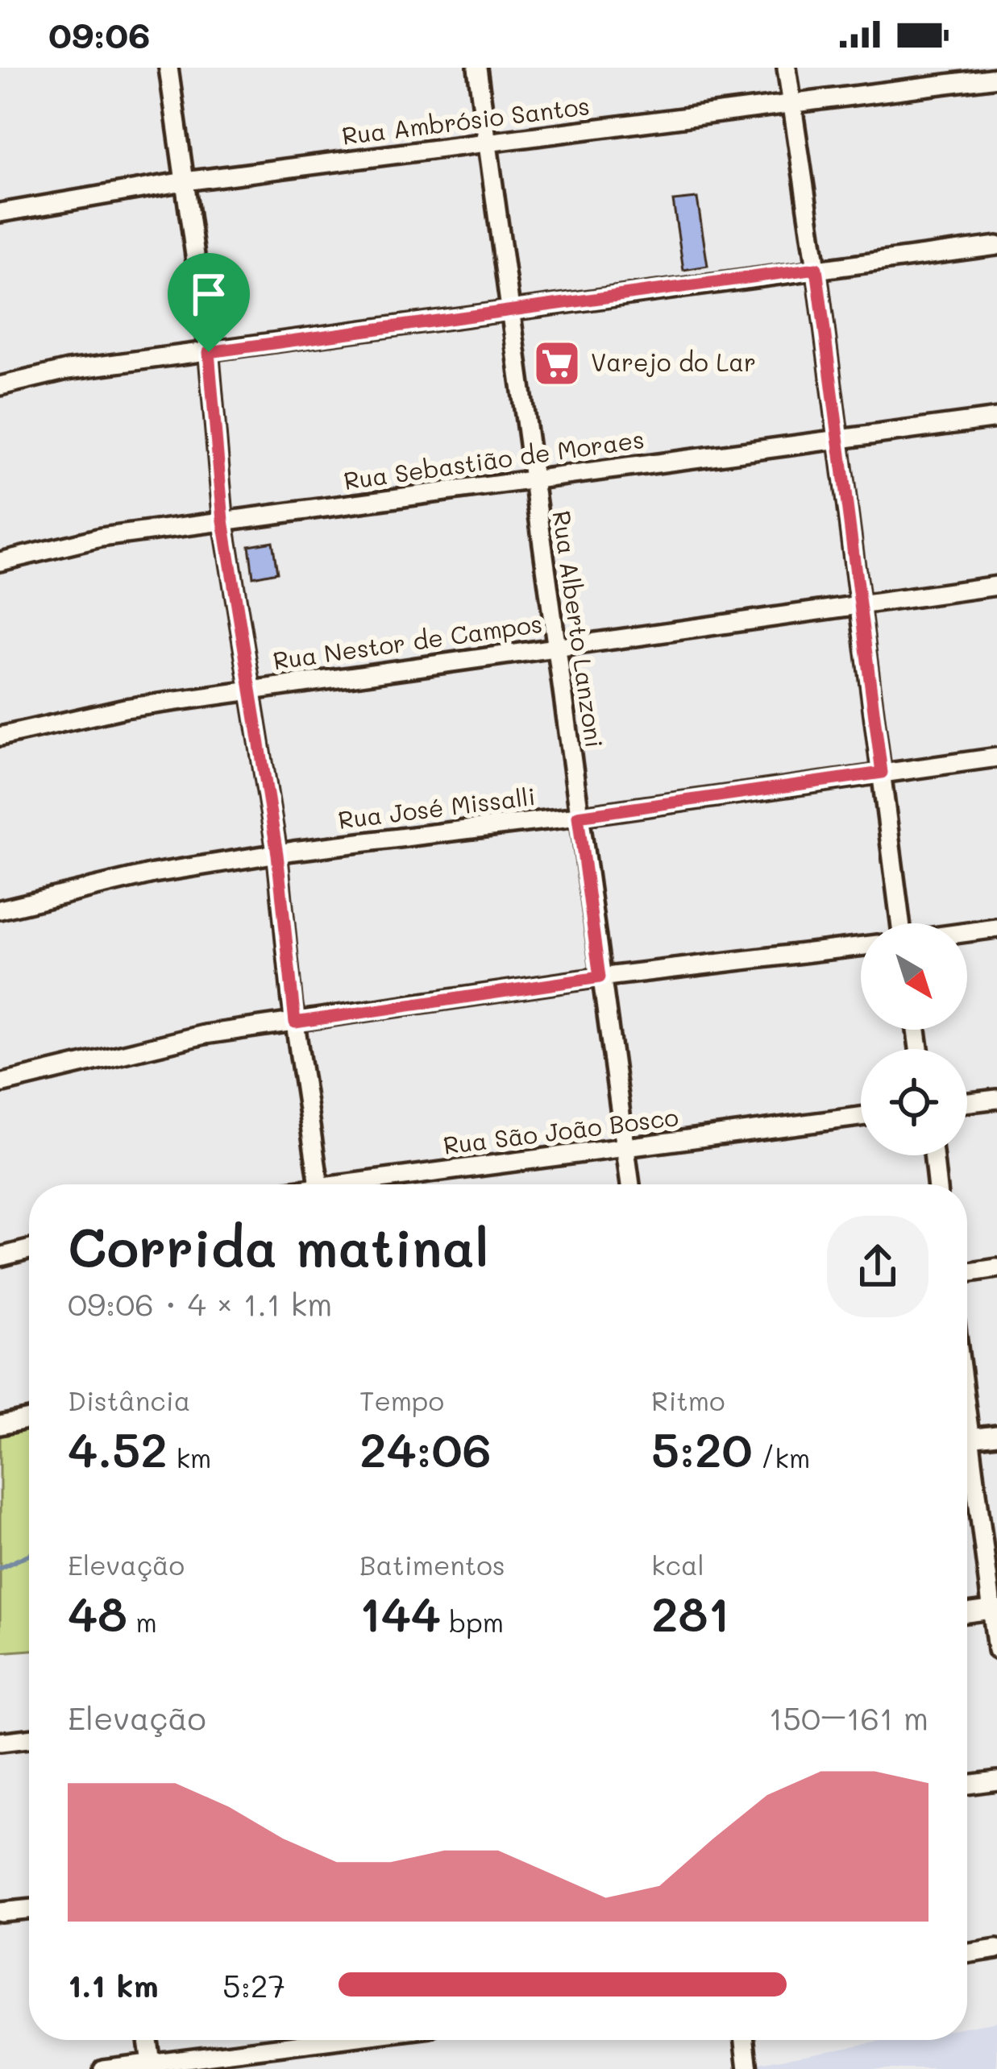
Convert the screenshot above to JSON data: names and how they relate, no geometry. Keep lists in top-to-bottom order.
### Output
{
  "streets": {
    "street": [
      "Rua Ambrósio Santos",
      "Rua Sebastião de Moraes",
      "Rua Alberto Lanzoni",
      "Rua Nestor de Campos",
      "Rua José Missalli",
      "Rua São João Bosco"
    ]
  },
  "crossings": [
    ["Rua Ambrósio Santos", "Rua Alberto Lanzoni"],
    ["Rua Sebastião de Moraes", "Rua Alberto Lanzoni"],
    ["Rua Alberto Lanzoni", "Rua Nestor de Campos"],
    ["Rua Alberto Lanzoni", "Rua José Missalli"],
    ["Rua Alberto Lanzoni", "Rua São João Bosco"]
  ],
  "places": {
    "supermarket": ["Varejo do Lar"]
  },
  "north": "bottom right",
  "page": {
    "status": "09:06",
    "heading": ["Corrida matinal", "09:06 · 4 × 1.1 km"],
    "stats": [
      ["Distância", "4.52 km"],
      ["Tempo", "24:06"],
      ["Ritmo", "5:20 /km"],
      ["Elevação", "48 m"],
      ["Batimentos", "144 bpm"],
      ["kcal", "281"]
    ],
    "chart": ["Elevação", "150–161 m"],
    "list": [
      {
        "name": "1.1 km",
        "note": "5:27"
      }
    ]
  }
}
